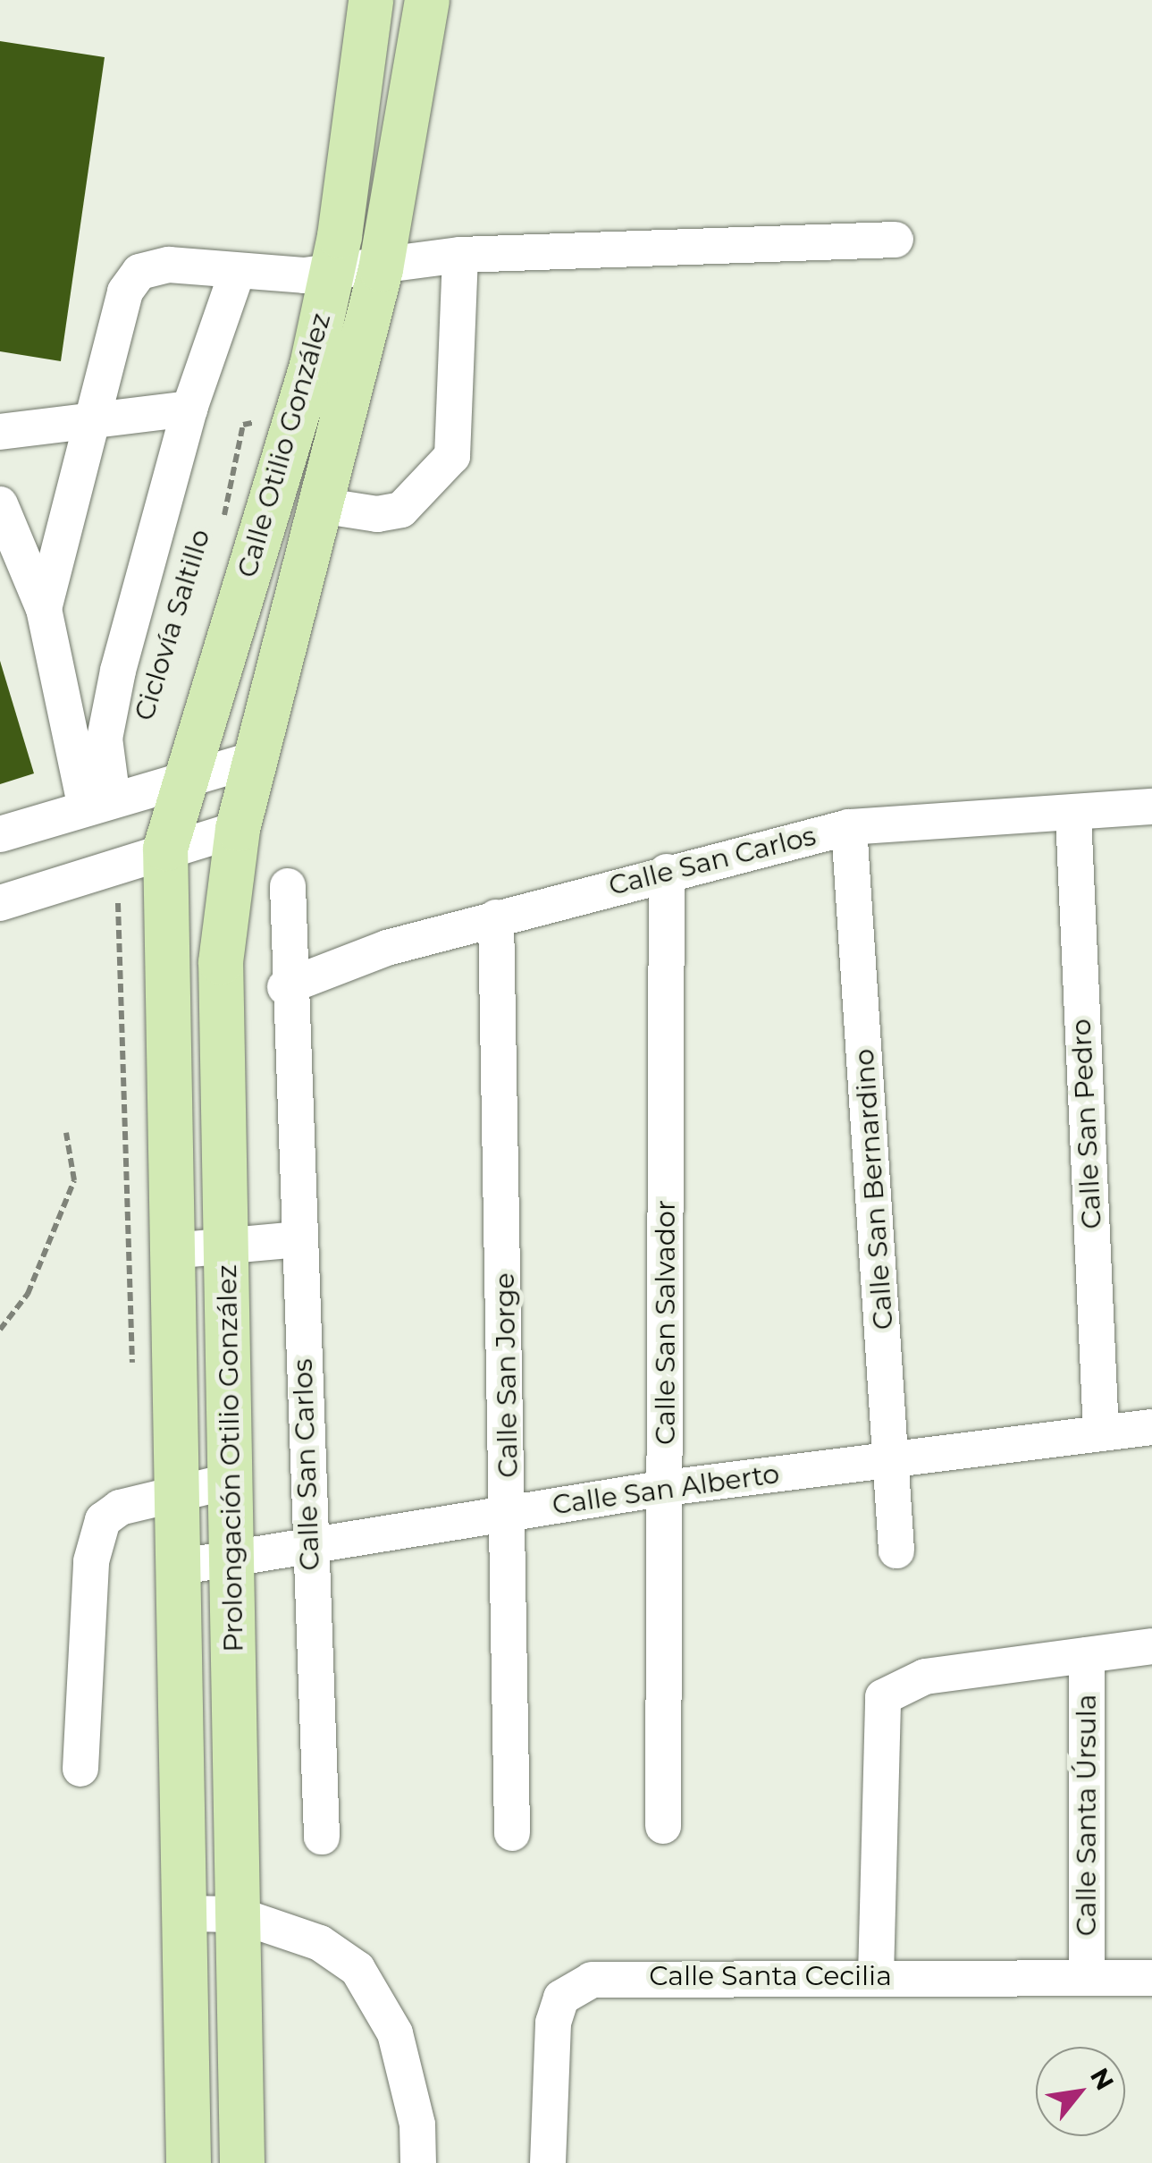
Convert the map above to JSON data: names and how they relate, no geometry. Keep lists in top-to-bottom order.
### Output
{
  "streets": {
    "main road": ["Calle Otilio González", "Prolongación Otilio González"],
    "street": [
      "Calle San Carlos",
      "Calle San Pedro",
      "Calle San Bernardino",
      "Calle San Salvador",
      "Calle San Jorge",
      "Calle San Alberto",
      "Calle Santa Úrsula",
      "Calle Santa Cecilia"
    ],
    "path": ["Ciclovía Saltillo"]
  },
  "crossings": [
    ["Calle Otilio González", "Prolongación Otilio González"],
    ["Calle San Carlos", "Calle San Pedro"],
    ["Calle San Carlos", "Calle San Bernardino"],
    ["Calle San Carlos", "Calle San Salvador"],
    ["Calle San Carlos", "Calle San Jorge"],
    ["Calle San Carlos", "Calle San Alberto"],
    ["Calle San Pedro", "Calle San Alberto"],
    ["Calle San Bernardino", "Calle San Alberto"],
    ["Calle San Salvador", "Calle San Alberto"],
    ["Calle San Jorge", "Calle San Alberto"],
    ["Prolongación Otilio González", "Calle San Alberto"],
    ["Calle Santa Úrsula", "Calle Santa Cecilia"]
  ],
  "north": "top right"
}
